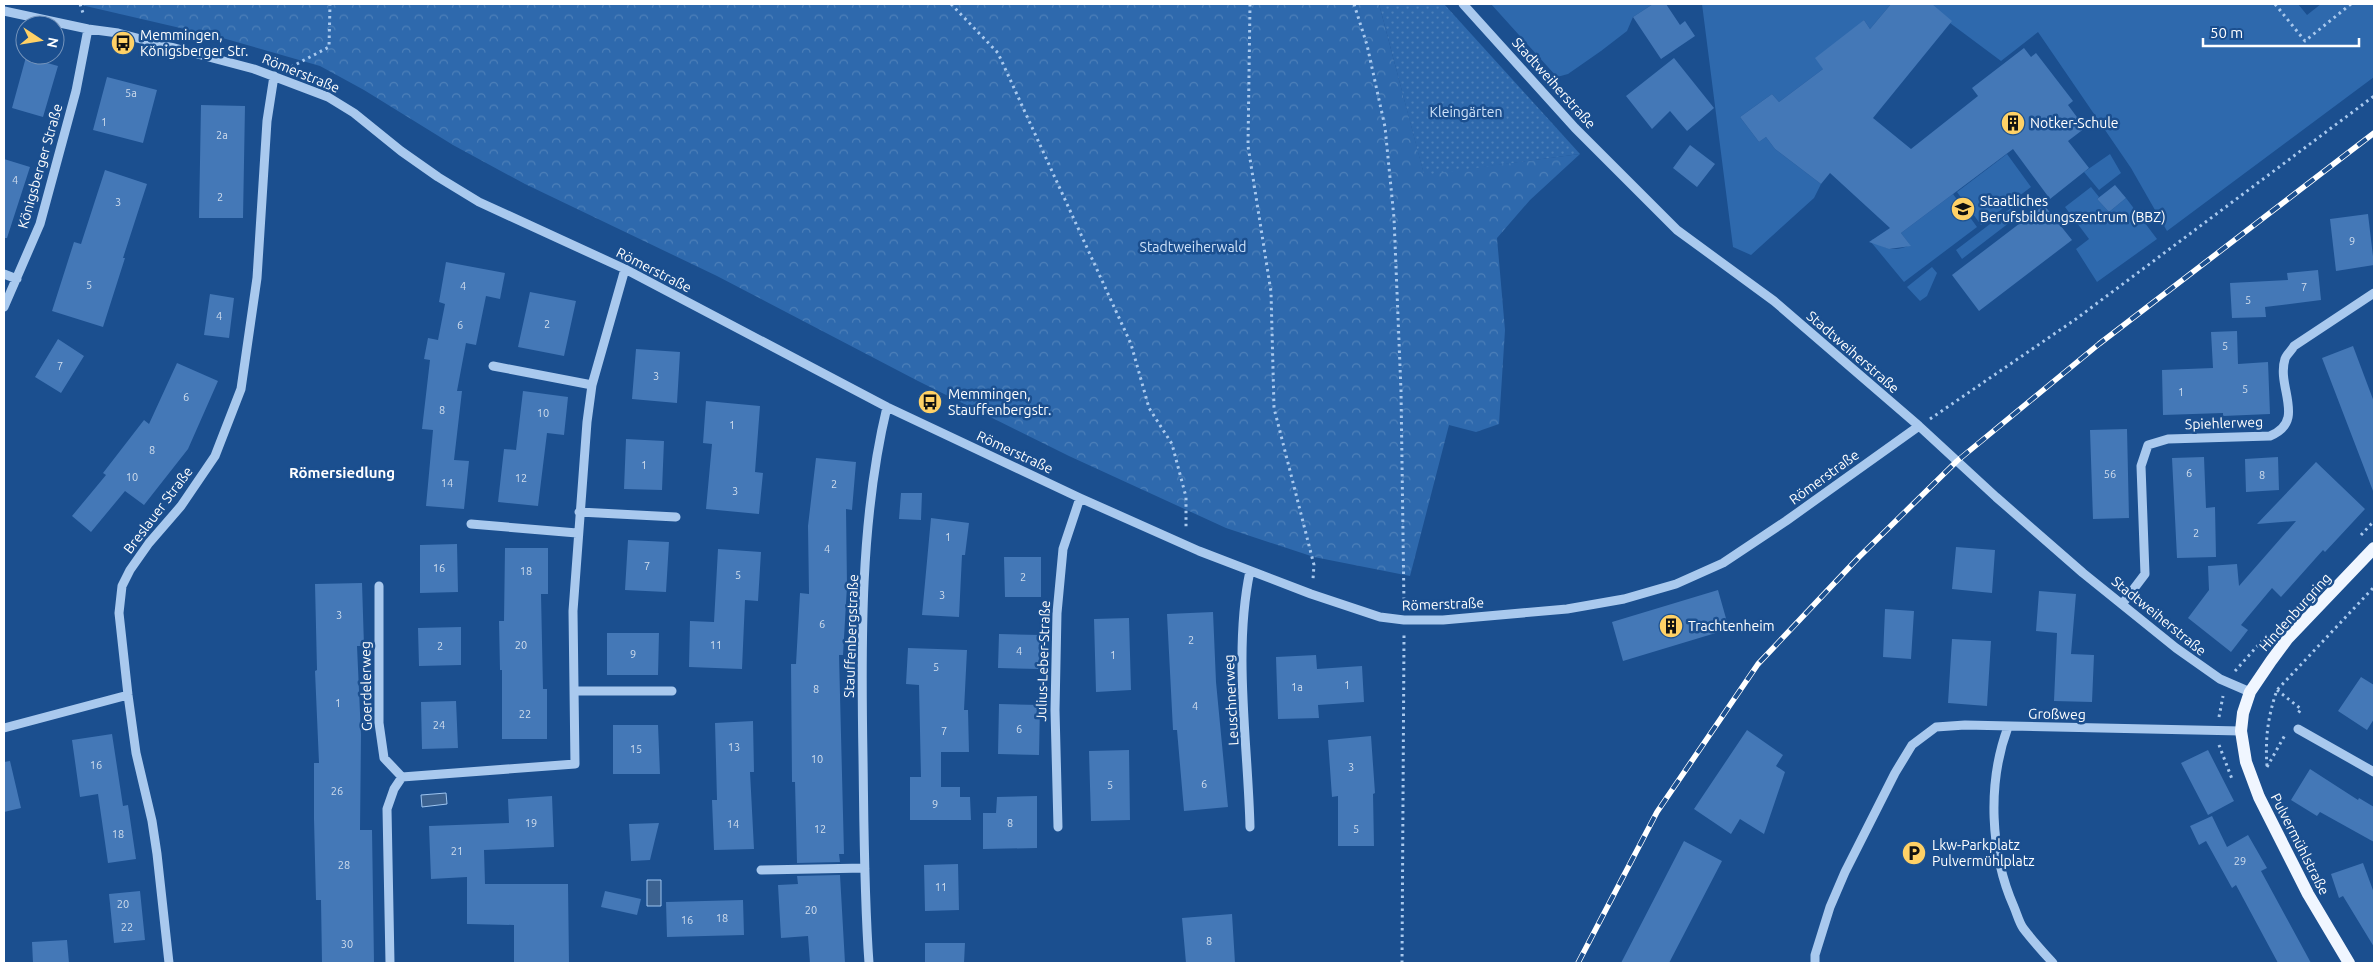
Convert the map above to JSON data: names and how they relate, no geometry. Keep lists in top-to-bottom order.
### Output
{
  "streets": {
    "main road": ["Hindenburgring", "Pulvermühlstraße"],
    "street": [
      "Römerstraße",
      "Stadtweiherstraße",
      "Königsberger Straße",
      "Spiehlerweg",
      "Breslauer Straße",
      "Stauffenbergstraße",
      "Julius-Leber-Straße",
      "Goerdelerweg",
      "Leuschnerweg",
      "Großweg"
    ]
  },
  "crossings": [
    ["Römerstraße", "Stadtweiherstraße"],
    ["Römerstraße", "Königsberger Straße"],
    ["Römerstraße", "Breslauer Straße"],
    ["Römerstraße", "Stauffenbergstraße"],
    ["Römerstraße", "Julius-Leber-Straße"],
    ["Römerstraße", "Leuschnerweg"],
    ["Stadtweiherstraße", "Spiehlerweg"],
    ["Stadtweiherstraße", "Hindenburgring"],
    ["Hindenburgring", "Großweg"],
    ["Hindenburgring", "Pulvermühlstraße"],
    ["Großweg", "Pulvermühlstraße"]
  ],
  "districts": ["Römersiedlung"],
  "parks": ["Kleingärten", "Stadtweiherwald"],
  "places": {
    "bus stop": ["Memmingen, Königsberger Str.", "Memmingen, Stauffenbergstr."],
    "building": ["Notker-Schule", "Trachtenheim"],
    "school or university": ["Staatliches Berufsbildungszentrum (BBZ)"],
    "parking": ["Lkw-Parkplatz Pulvermühlplatz"]
  },
  "house_numbers": [
    "5a",
    "1",
    "2a",
    "4",
    "2",
    "3",
    "9",
    "5",
    "4",
    "7",
    "5",
    "4",
    "2",
    "6",
    "5",
    "7",
    "3",
    "5",
    "1",
    "6",
    "8",
    "10",
    "1",
    "8",
    "1",
    "6",
    "56",
    "8",
    "10",
    "12",
    "14",
    "2",
    "3",
    "2",
    "1",
    "4",
    "7",
    "16",
    "18",
    "5",
    "2",
    "3",
    "3",
    "6",
    "2",
    "20",
    "11",
    "2",
    "4",
    "9",
    "1",
    "5",
    "1",
    "1a",
    "8",
    "1",
    "4",
    "22",
    "24",
    "6",
    "7",
    "13",
    "15",
    "10",
    "16",
    "3",
    "6",
    "5",
    "26",
    "9",
    "19",
    "8",
    "14",
    "12",
    "5",
    "18",
    "21",
    "29",
    "28",
    "11",
    "20",
    "20",
    "18",
    "16",
    "22",
    "8",
    "30"
  ],
  "scale_bar": "50 m",
  "north": "right"
}
